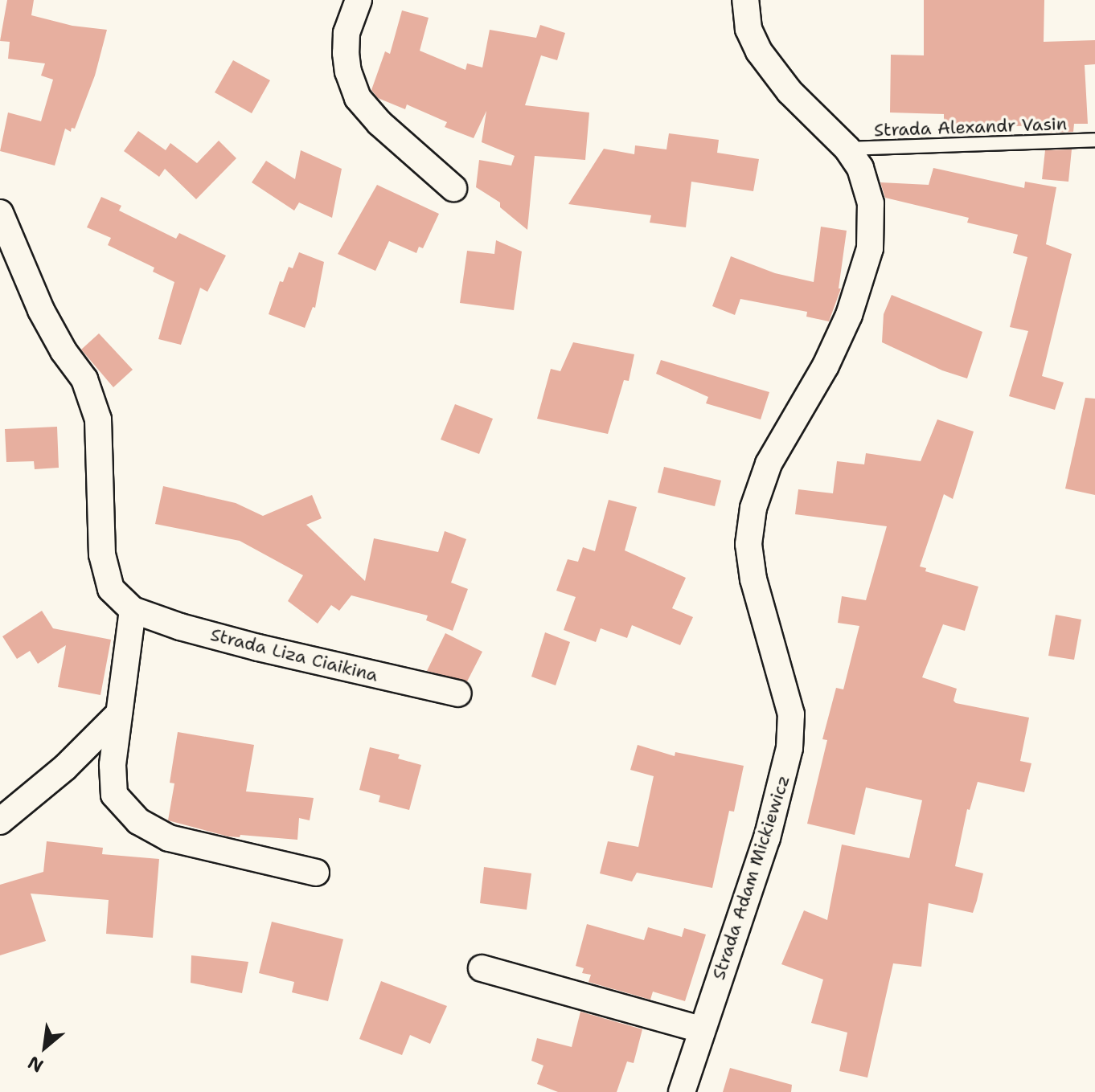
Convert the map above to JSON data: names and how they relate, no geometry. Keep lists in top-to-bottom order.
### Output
{
  "streets": {
    "street": ["Strada Liza Ciaikina", "Strada Adam Mickiewicz"],
    "lane": ["Strada Alexandr Vasin"]
  },
  "crossings": [
    ["Strada Alexandr Vasin", "Strada Adam Mickiewicz"]
  ],
  "north": "bottom left"
}
